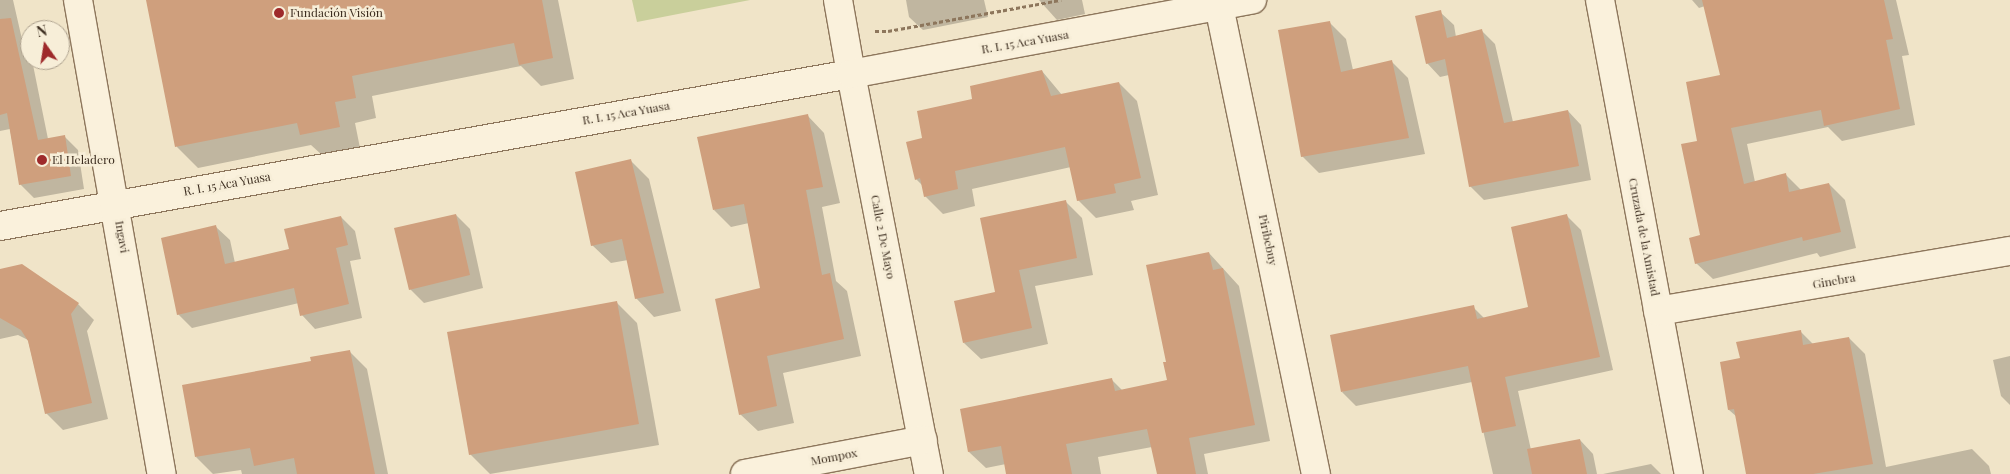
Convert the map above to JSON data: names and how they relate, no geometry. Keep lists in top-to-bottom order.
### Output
{
  "streets": {
    "street": [
      "R. I. 15 Aca Yuasa",
      "Ingavi",
      "Calle 2 De Mayo",
      "Cruzada de la Amistad",
      "Piribebuy",
      "Ginebra",
      "Mompox"
    ]
  },
  "crossings": [
    ["R. I. 15 Aca Yuasa", "Ingavi"],
    ["R. I. 15 Aca Yuasa", "Calle 2 De Mayo"],
    ["R. I. 15 Aca Yuasa", "Piribebuy"],
    ["Calle 2 De Mayo", "Mompox"],
    ["Cruzada de la Amistad", "Ginebra"]
  ],
  "places": ["Fundación Visión", "El Heladero"],
  "north": "top"
}
